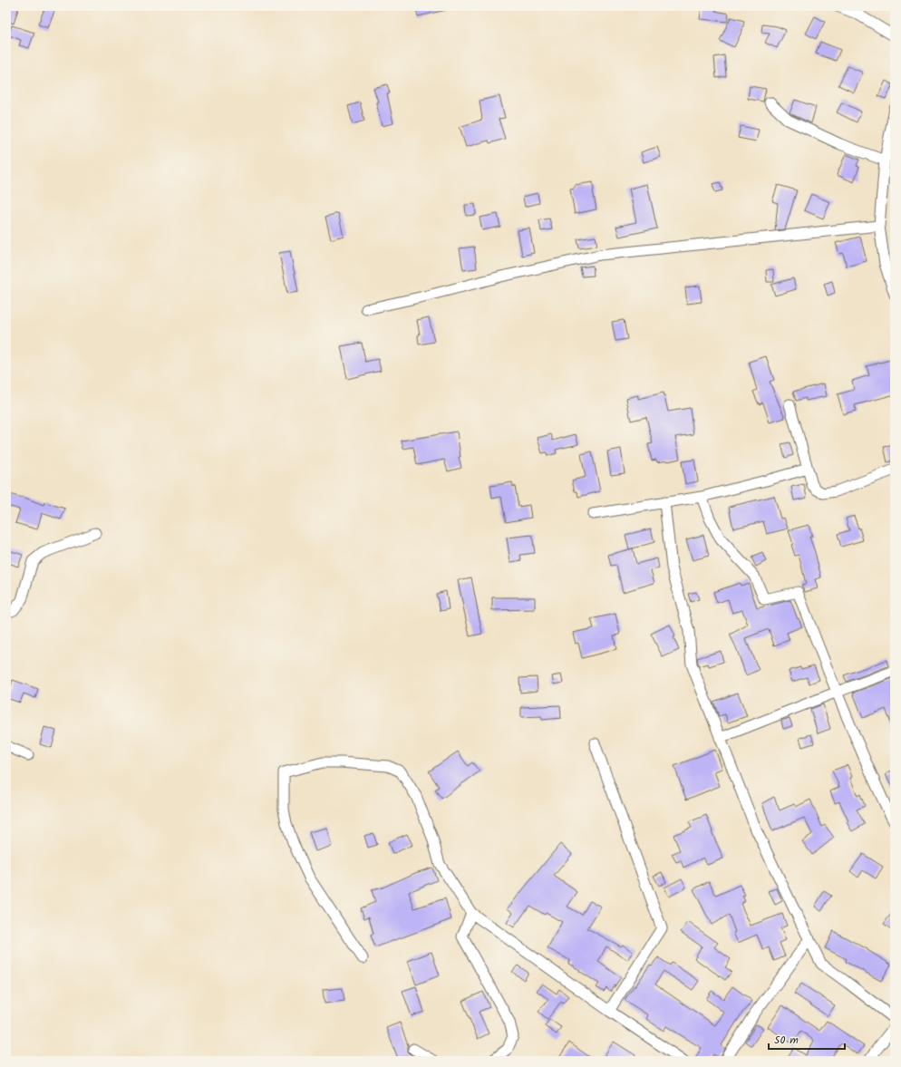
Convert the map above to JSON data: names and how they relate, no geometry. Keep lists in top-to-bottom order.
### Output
{
  "scale_bar": "50 m"
}
